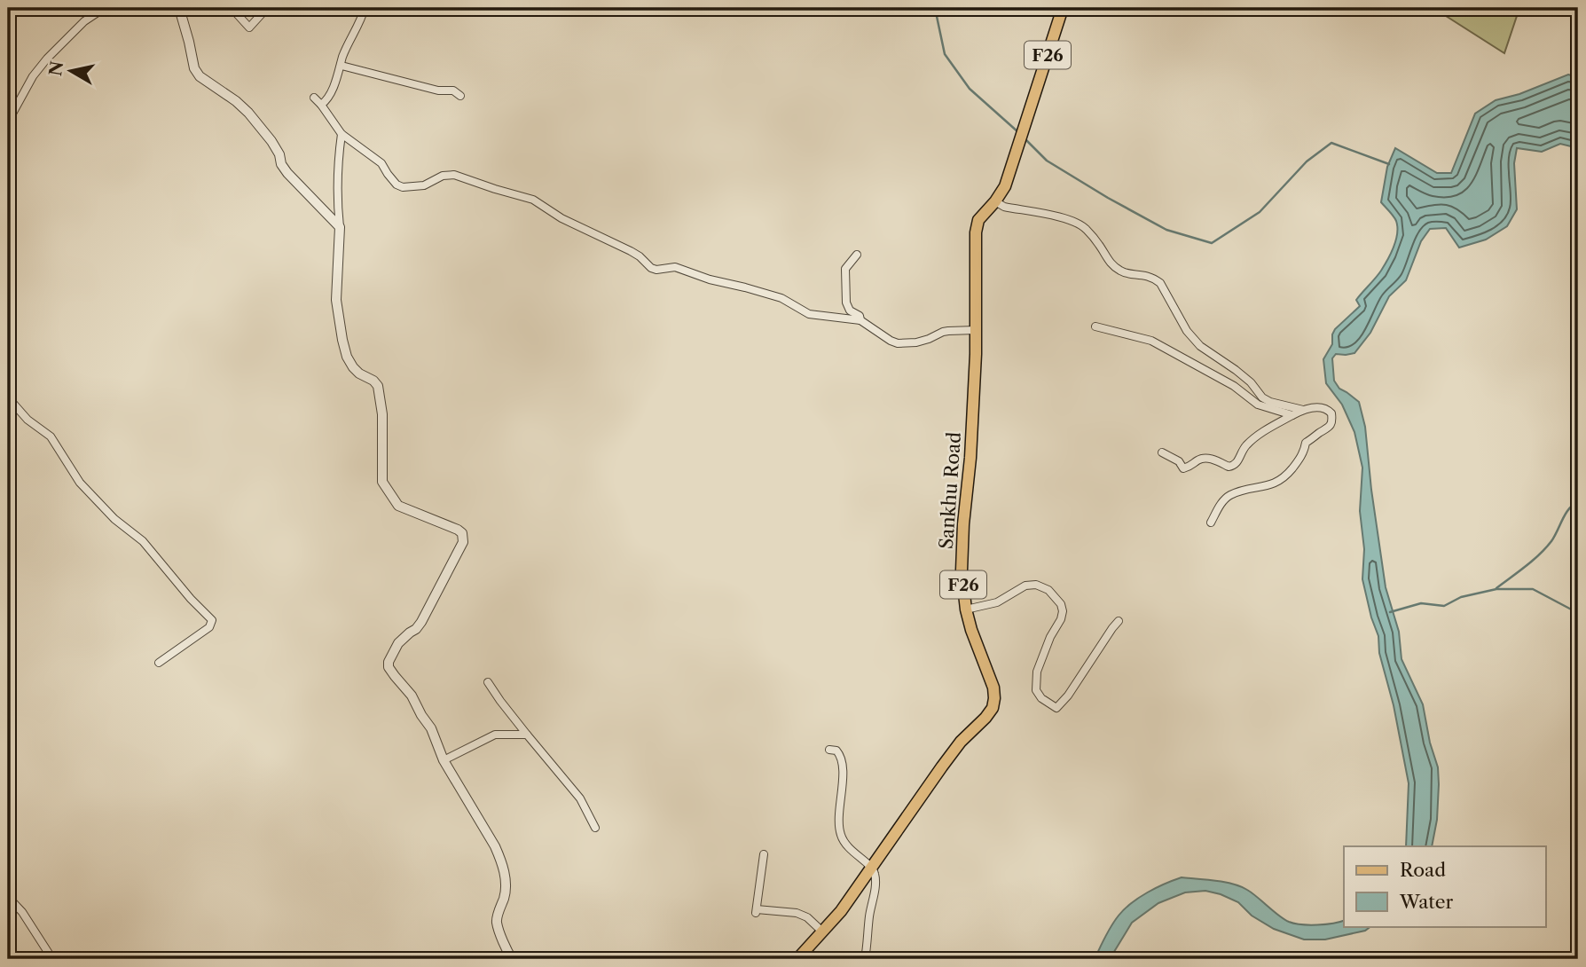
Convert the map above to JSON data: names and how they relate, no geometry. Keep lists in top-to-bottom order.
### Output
{
  "streets": {
    "main road": ["F26", "Sankhu Road"]
  },
  "legend": ["Road", "Water"],
  "north": "left"
}
